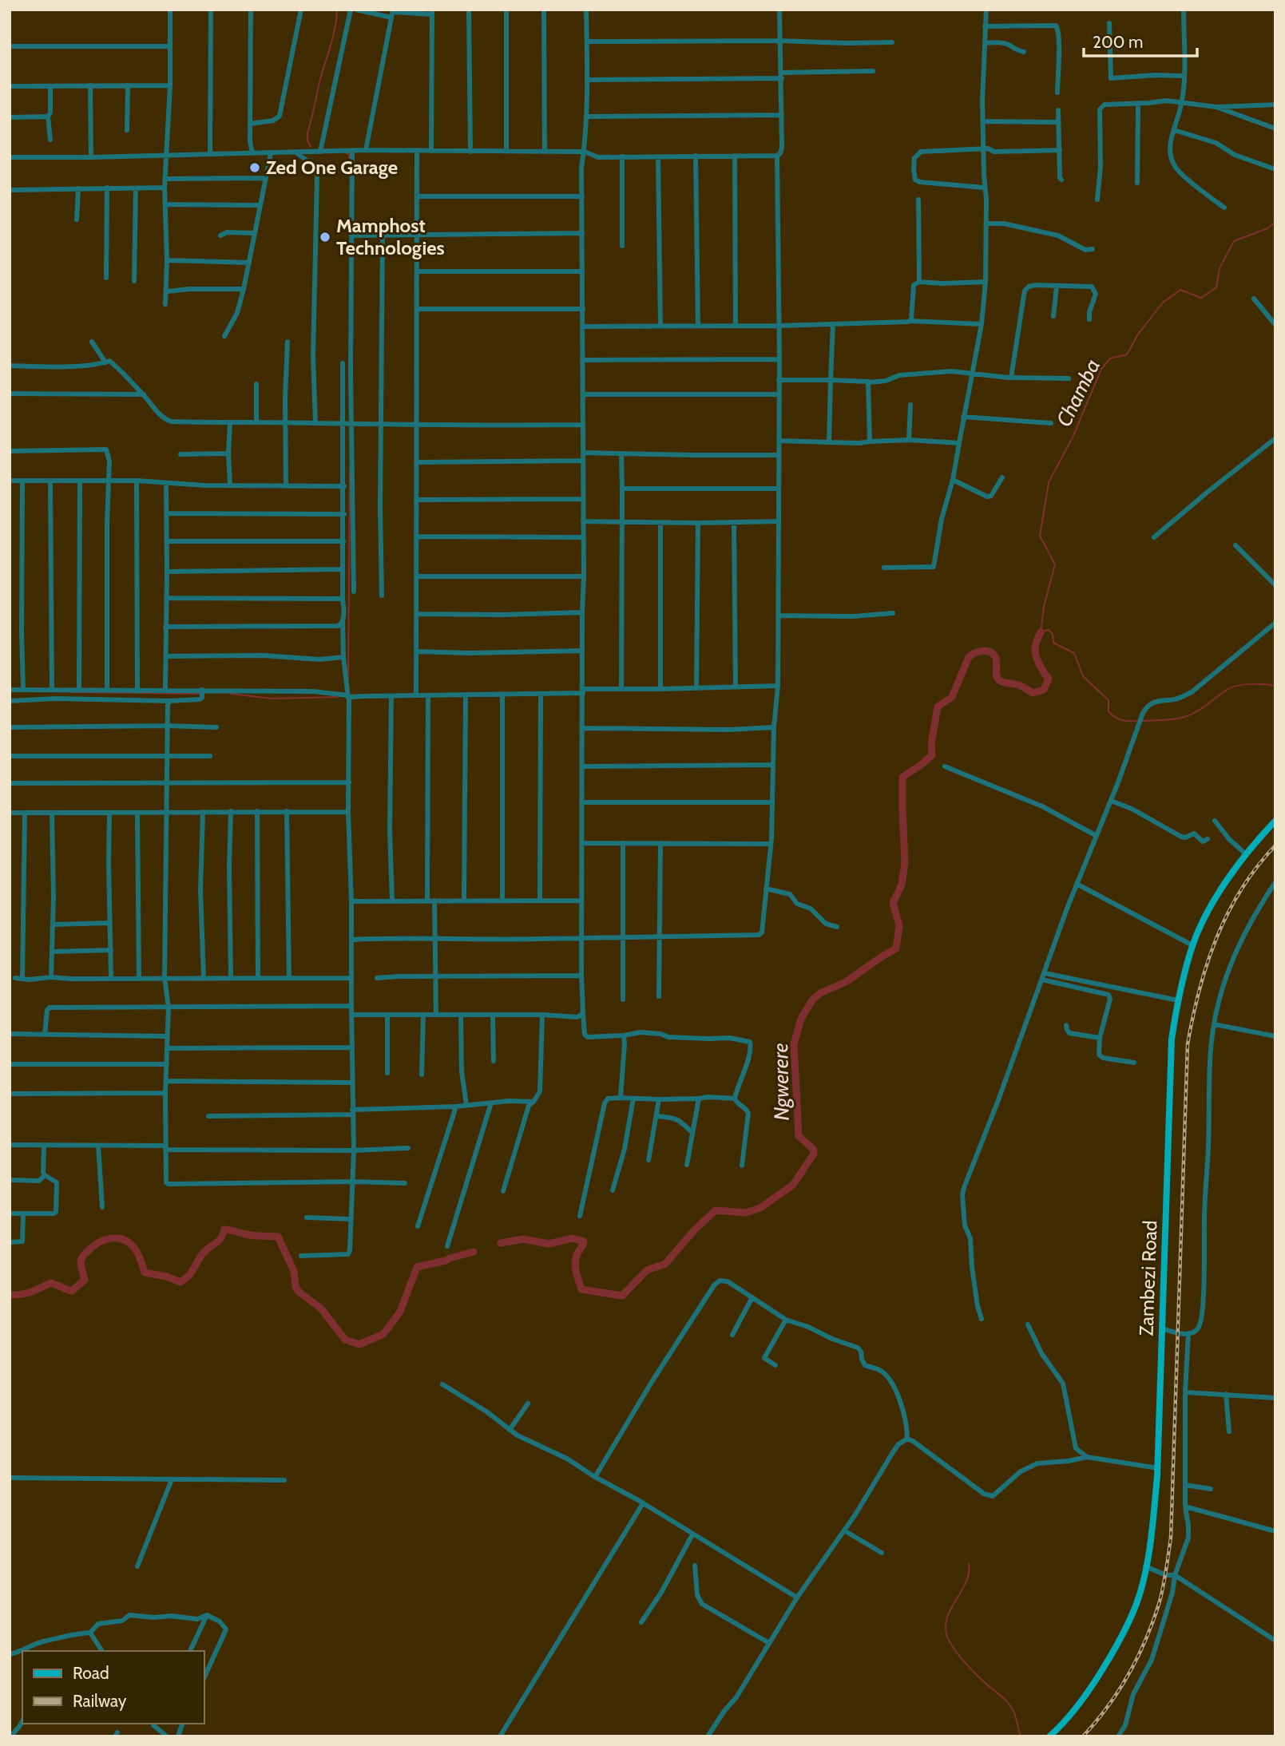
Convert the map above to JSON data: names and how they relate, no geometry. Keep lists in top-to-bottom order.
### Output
{
  "streets": {
    "main road": ["Zambezi Road"]
  },
  "water": ["Chamba", "Ngwerere"],
  "places": ["Zed One Garage", "Mamphost Technologies"],
  "legend": ["Road", "Railway"],
  "scale_bar": "200 m"
}
